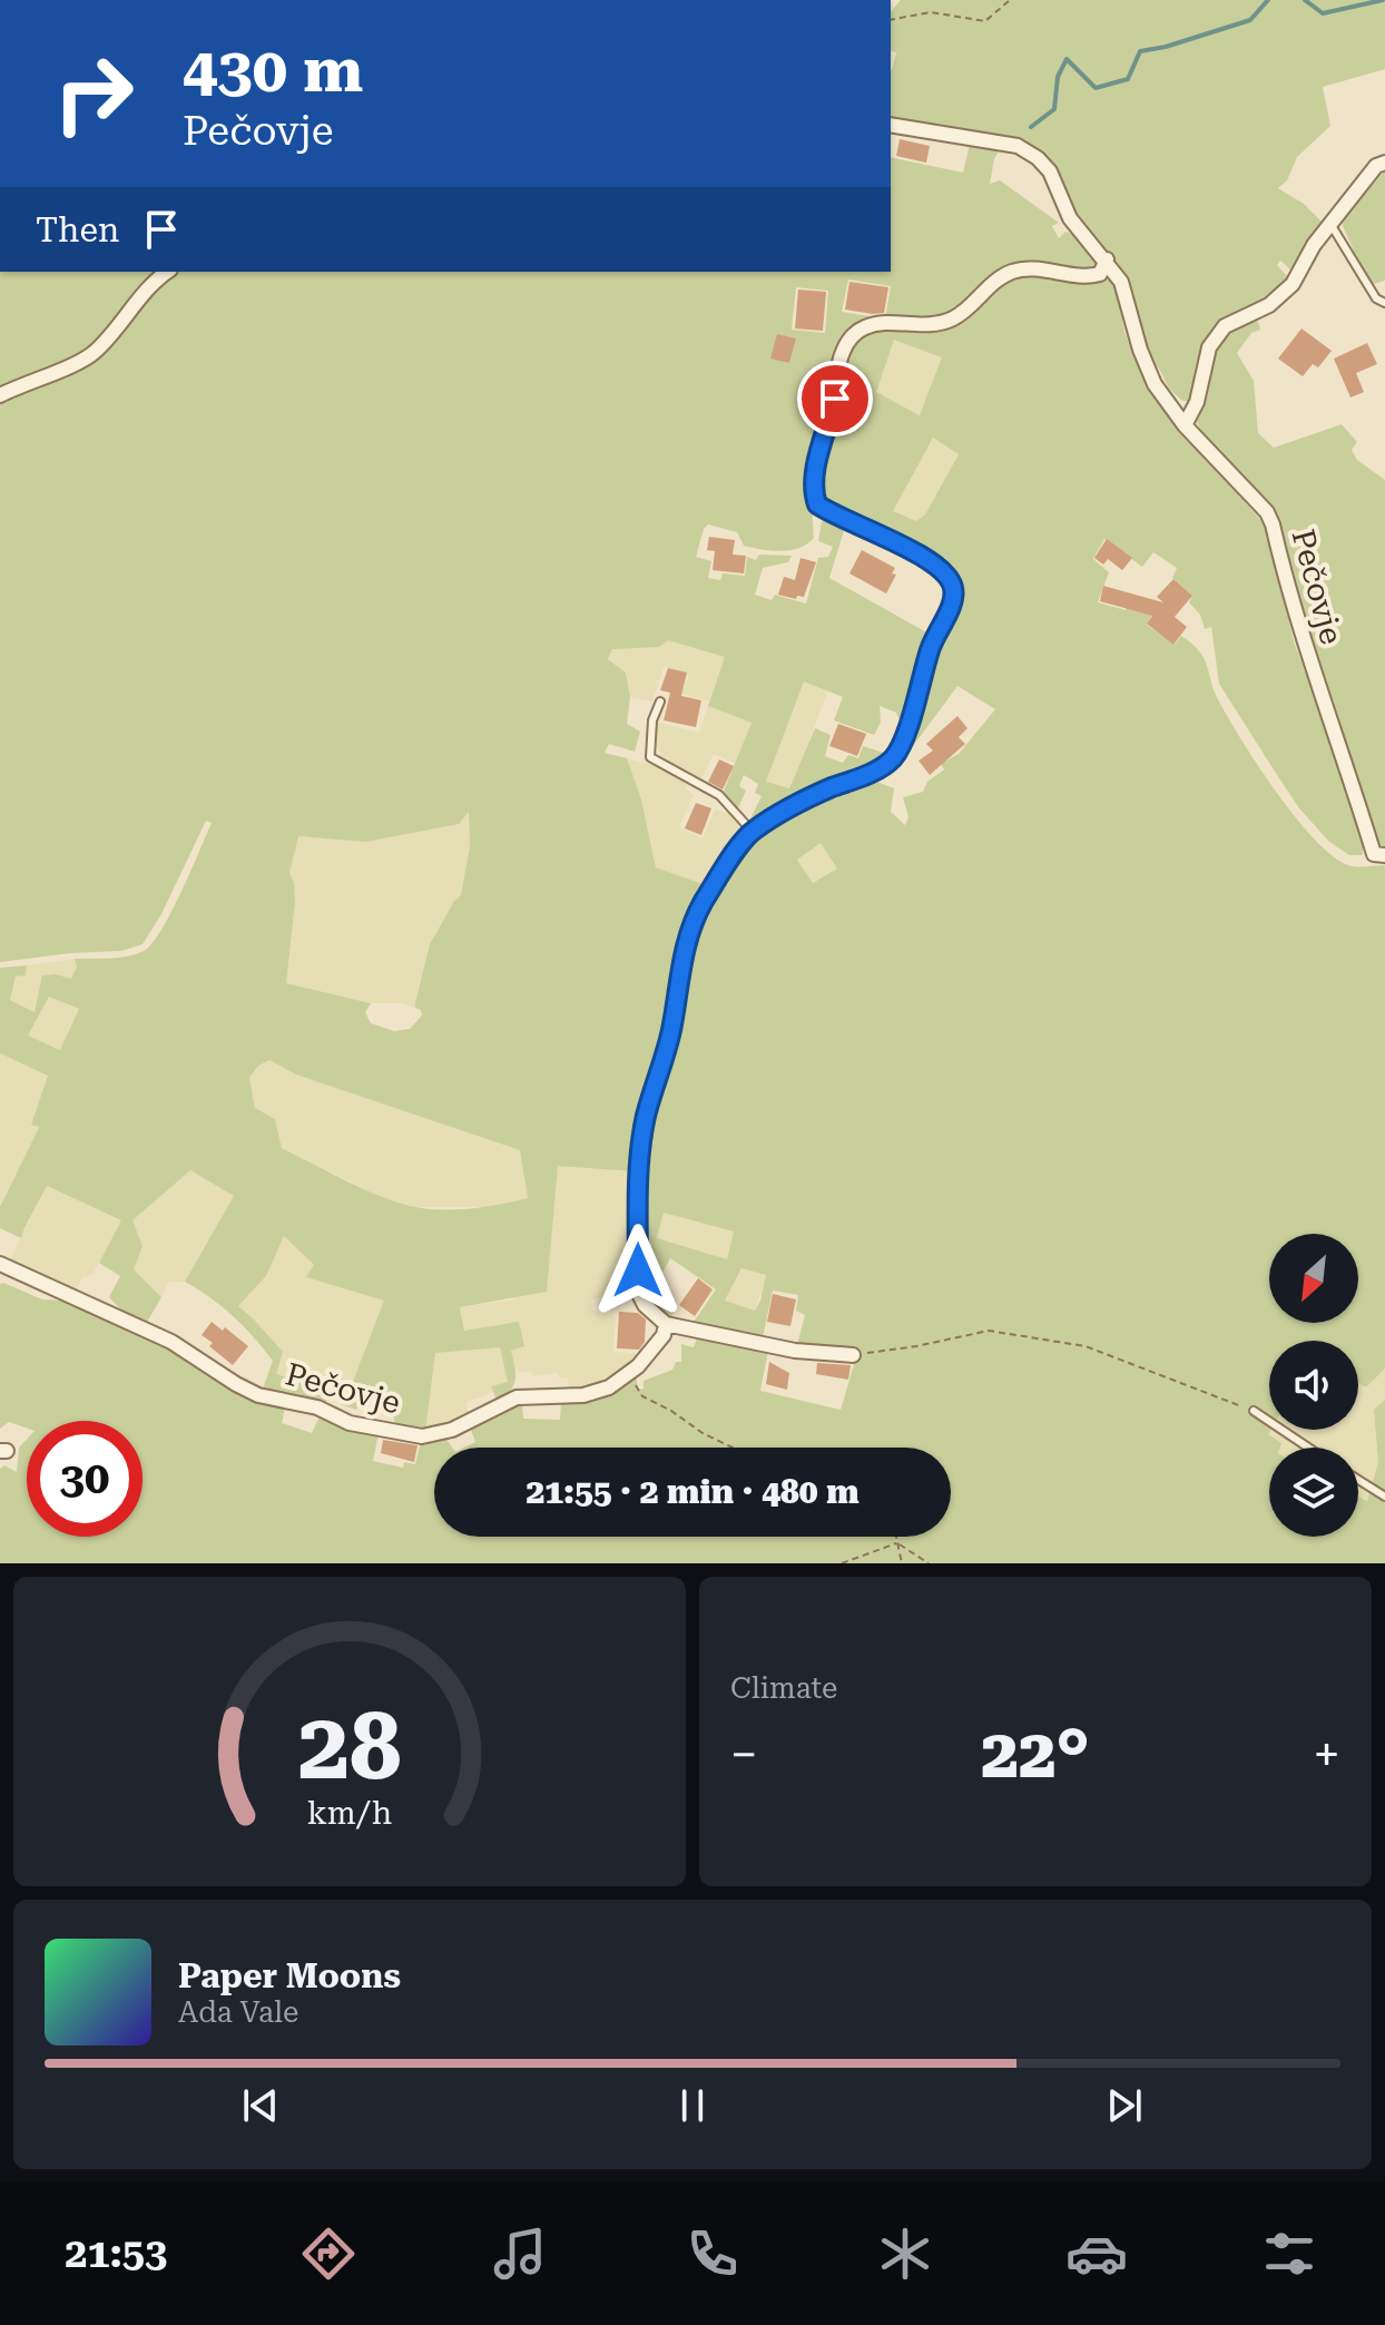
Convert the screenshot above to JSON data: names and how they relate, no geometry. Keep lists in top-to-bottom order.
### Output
{
  "streets": {
    "street": ["Pečovje"]
  },
  "north": "bottom left",
  "page": {
    "turn": ["430 m", "Pečovje"],
    "then": "Then",
    "limit": "30",
    "trip": "21:55 · 2 min · 480 m",
    "tile": "Climate",
    "heat": ["−", "22°", "+"],
    "song": ["Paper Moons", "Ada Vale"],
    "tabs": "21:53",
    "gauge": ["28", "km/h"]
  }
}
